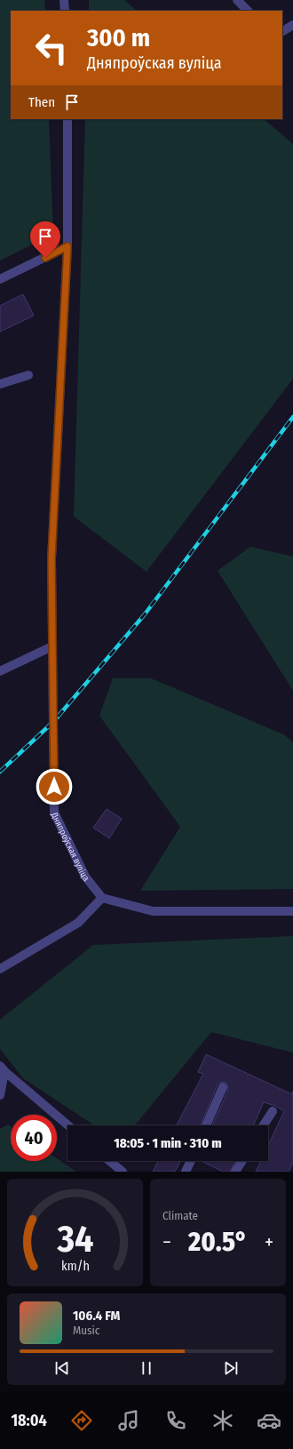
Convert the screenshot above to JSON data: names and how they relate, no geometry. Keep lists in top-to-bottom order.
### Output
{
  "streets": {
    "street": ["Дняпроўская вуліца"]
  },
  "page": {
    "turn": ["300 m", "Дняпроўская вуліца"],
    "then": "Then",
    "limit": "40",
    "trip": "18:05 · 1 min · 310 m",
    "tile": "Climate",
    "heat": ["−", "20.5°", "+"],
    "song": ["106.4 FM", "Music"],
    "tabs": "18:04",
    "gauge": ["34", "km/h"]
  }
}
